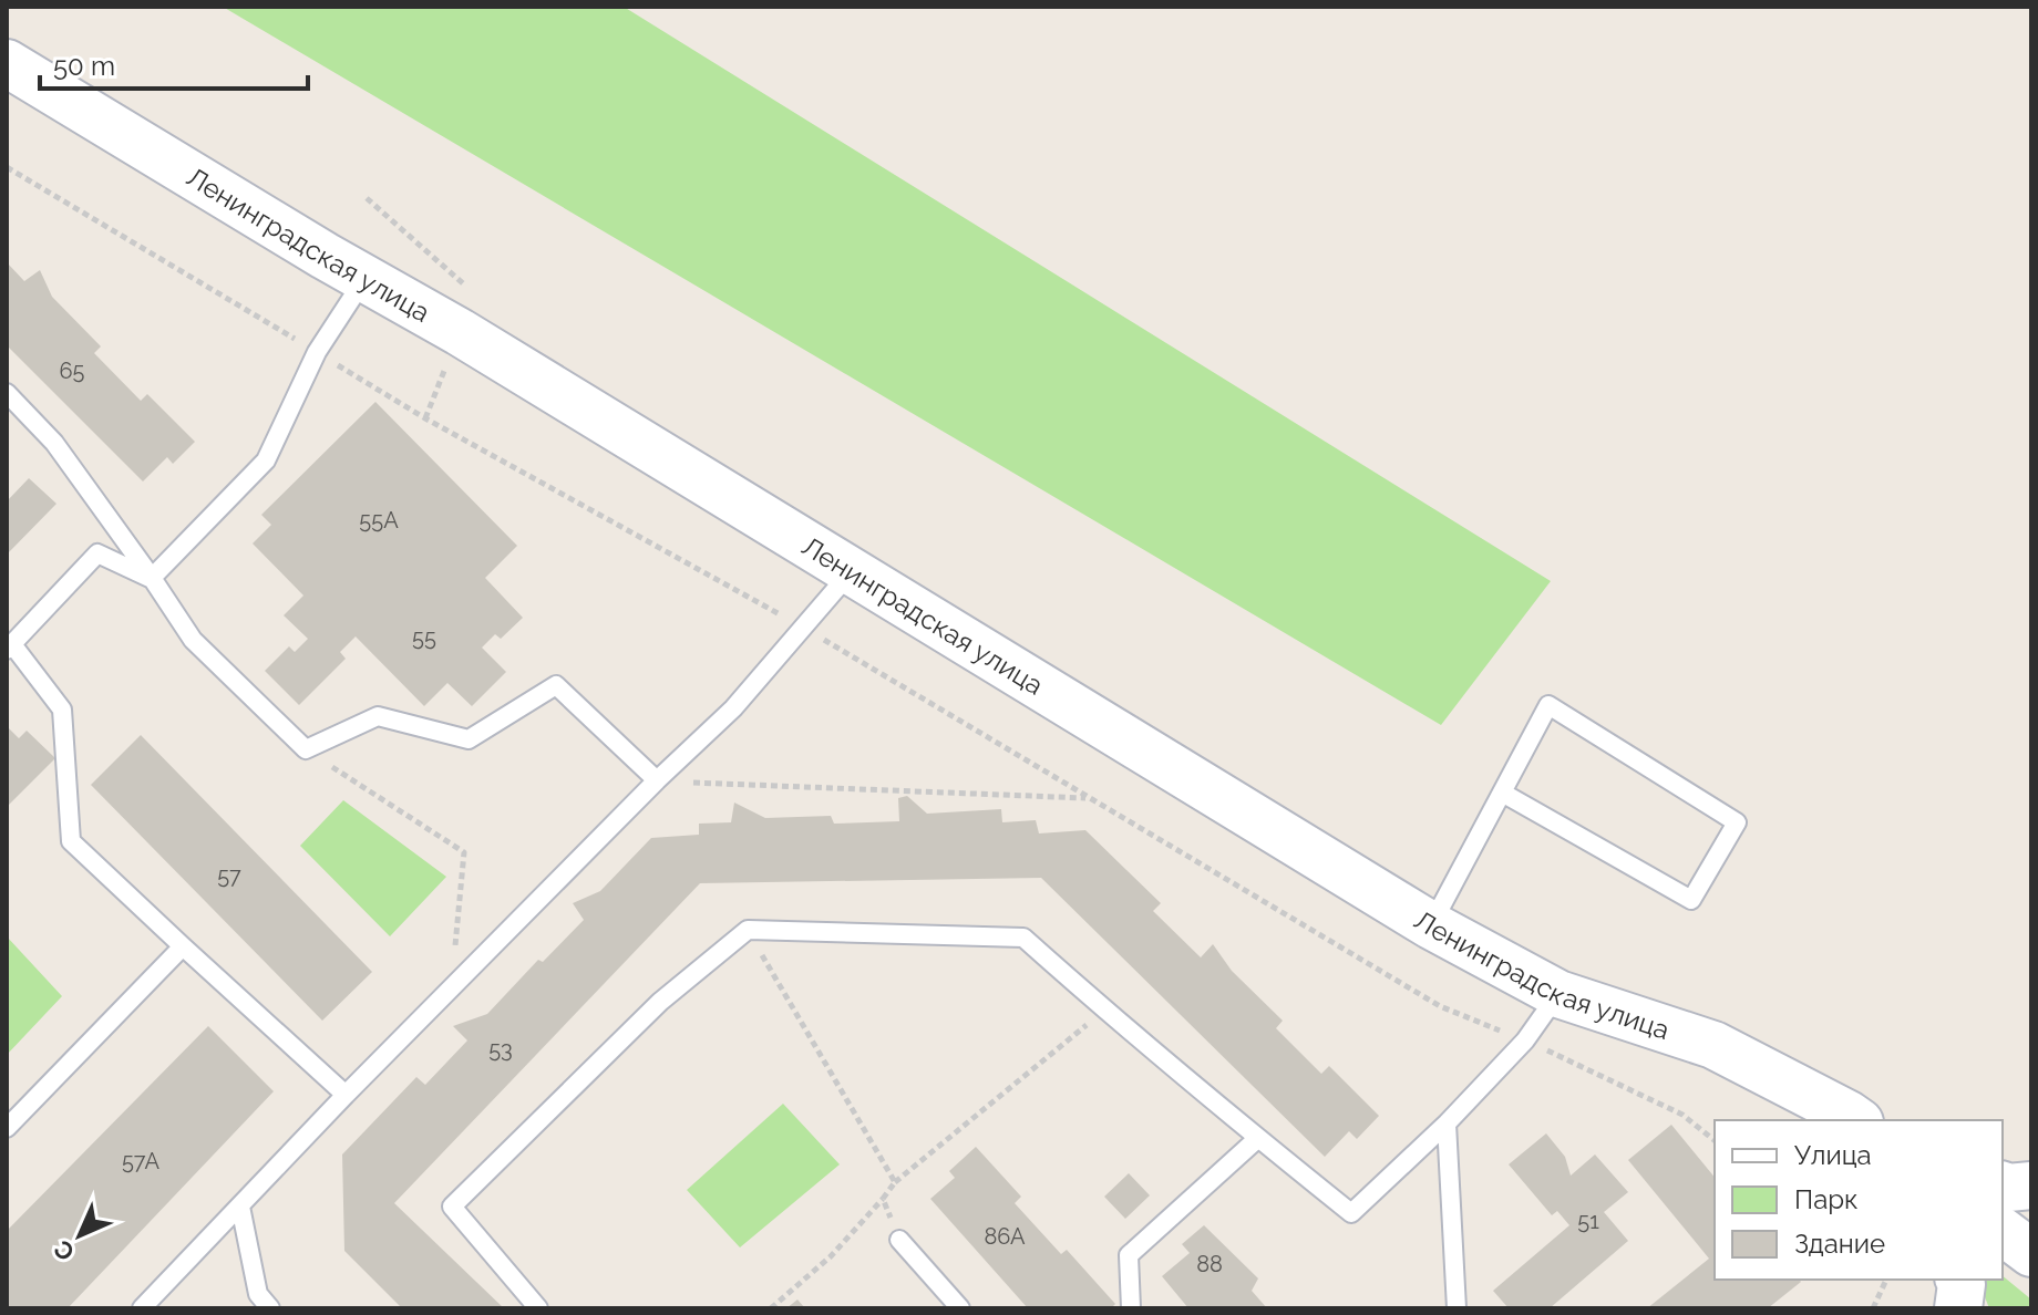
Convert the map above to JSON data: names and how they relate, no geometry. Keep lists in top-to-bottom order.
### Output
{
  "streets": {
    "street": ["Ленинградская улица"]
  },
  "house_numbers": [
    "65",
    "55А",
    "55",
    "57",
    "53",
    "57А",
    "51",
    "86А",
    "88"
  ],
  "legend": ["Улица", "Парк", "Здание"],
  "scale_bar": "50 m",
  "north": "bottom left"
}
